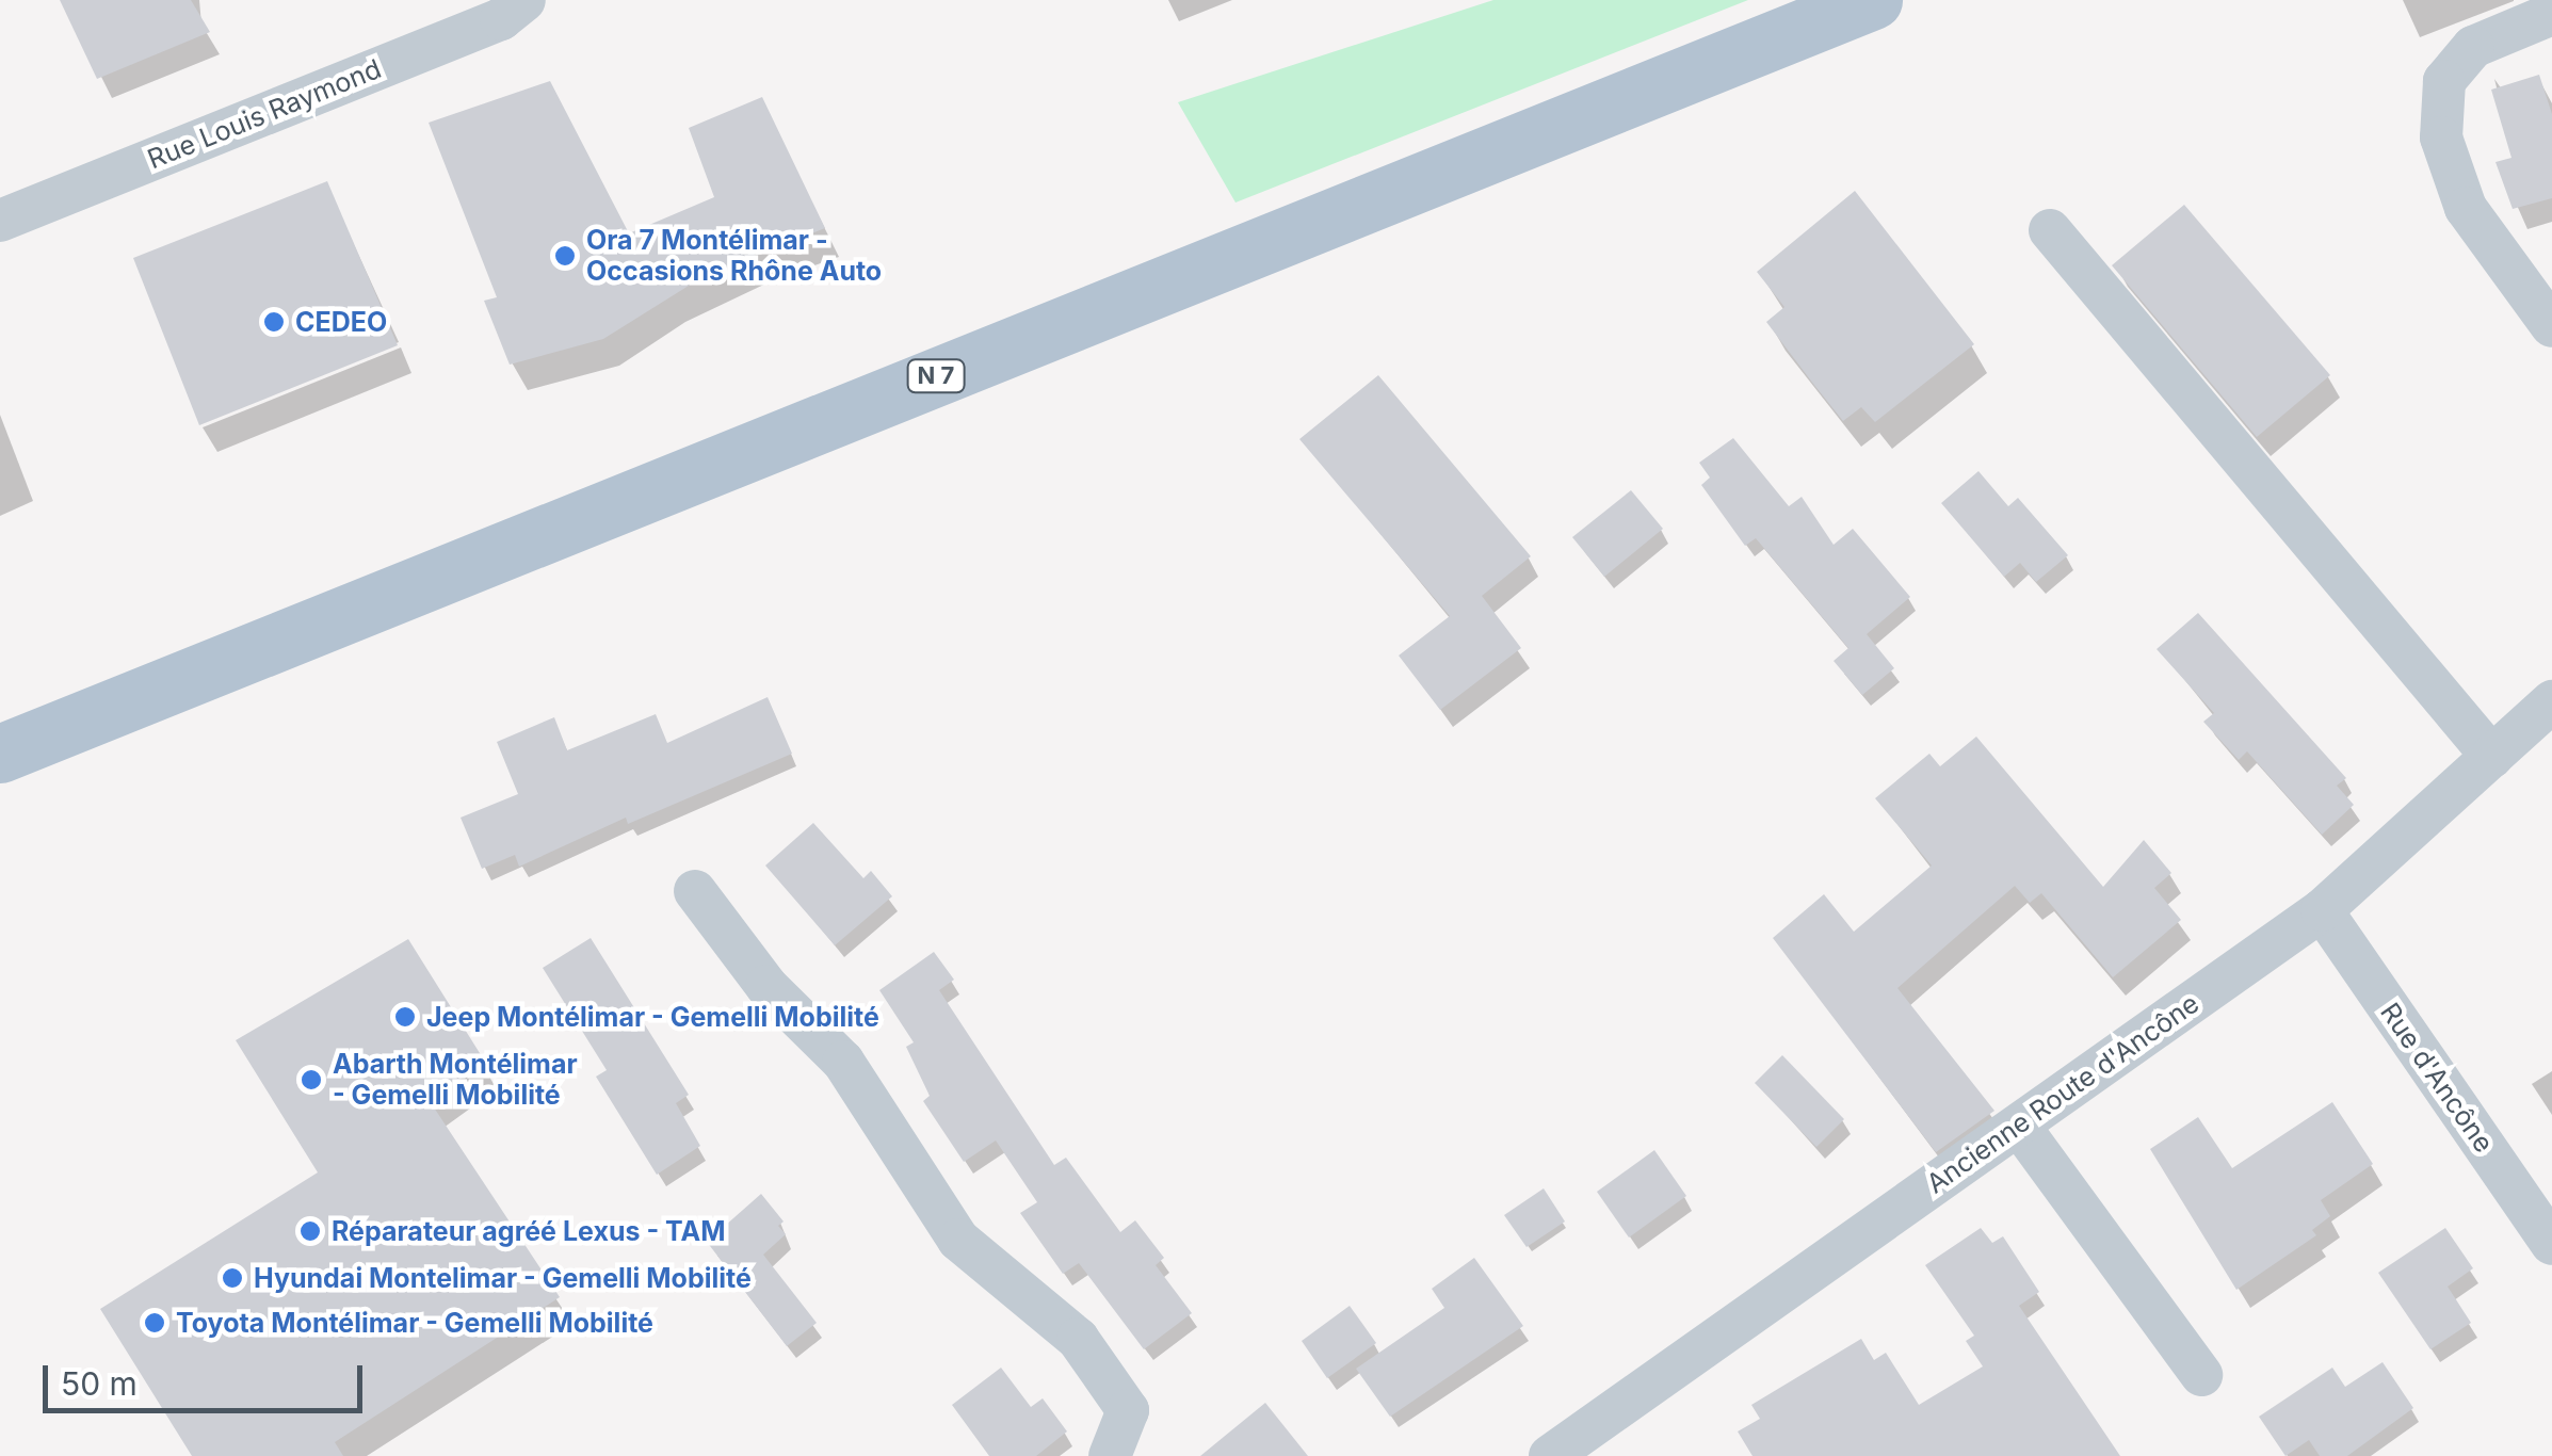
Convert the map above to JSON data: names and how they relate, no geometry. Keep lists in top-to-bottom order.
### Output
{
  "streets": {
    "main road": ["N 7"],
    "street": ["Rue Louis Raymond", "Rue d'Ancône", "Ancienne Route d'Ancône"]
  },
  "crossings": [
    ["Rue d'Ancône", "Ancienne Route d'Ancône"]
  ],
  "places": [
    "Ora 7 Montélimar - Occasions Rhône Auto",
    "CEDEO",
    "Jeep Montélimar - Gemelli Mobilité",
    "Abarth Montélimar - Gemelli Mobilité",
    "Réparateur agréé Lexus - TAM",
    "Hyundai Montelimar - Gemelli Mobilité",
    "Toyota Montélimar - Gemelli Mobilité"
  ],
  "scale_bar": "50 m"
}
